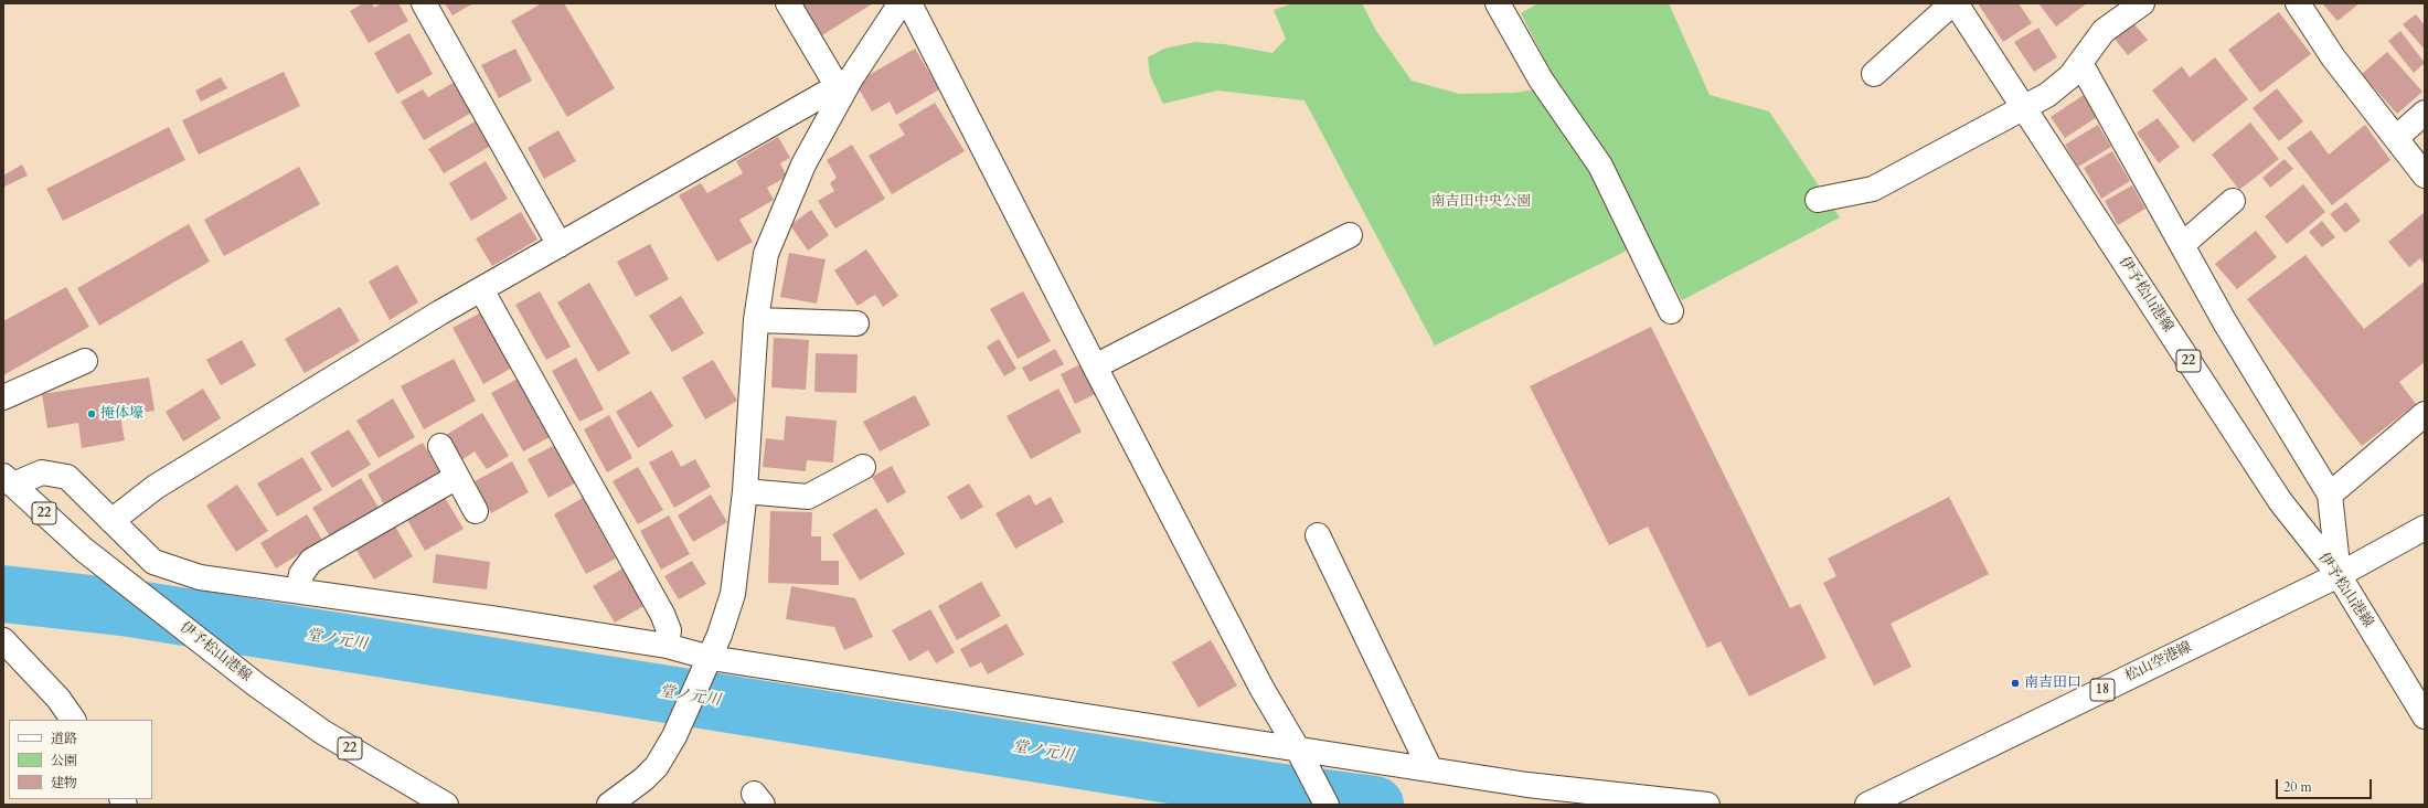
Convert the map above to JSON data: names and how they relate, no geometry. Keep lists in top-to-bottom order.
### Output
{
  "streets": {
    "street": [
      "伊予松山港線",
      "22",
      "松山空港線",
      "18"
    ]
  },
  "crossings": [
    ["伊予松山港線", "松山空港線"]
  ],
  "water": ["堂ノ元川"],
  "parks": ["南吉田中央公園"],
  "places": ["掩体壕", "南吉田口"],
  "legend": ["道路", "公園", "建物"],
  "scale_bar": "20 m"
}
